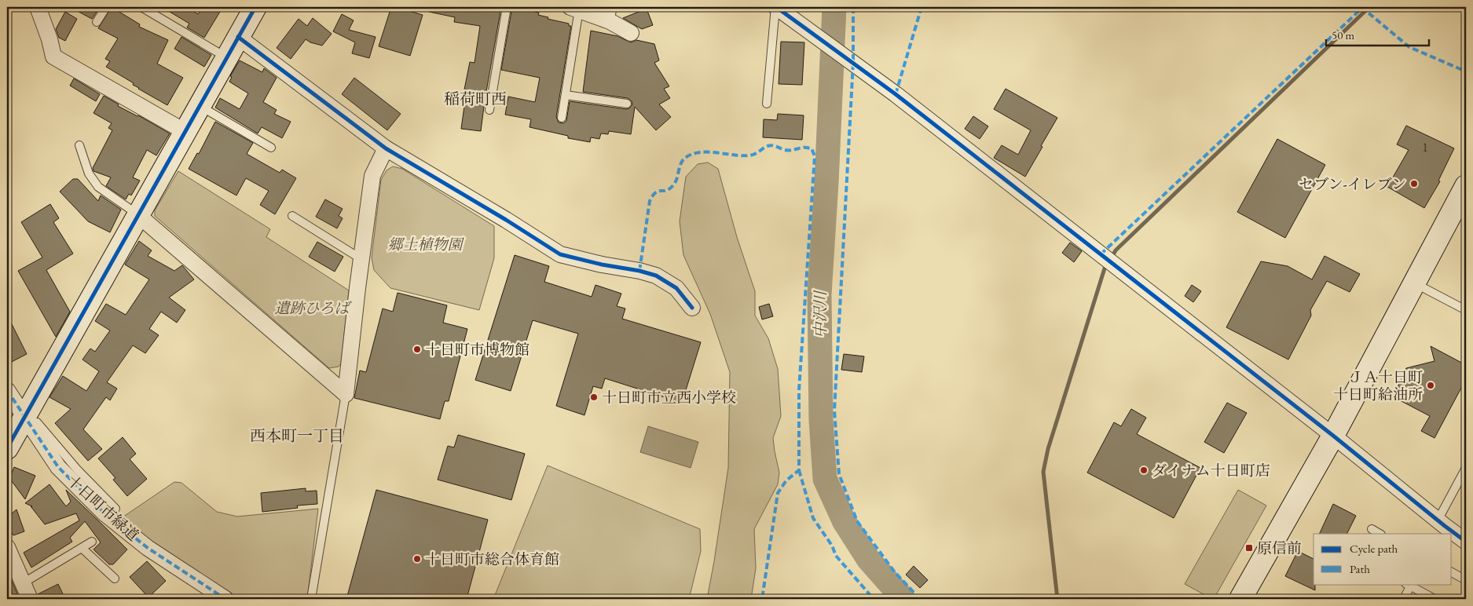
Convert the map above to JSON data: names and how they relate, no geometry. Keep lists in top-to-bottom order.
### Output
{
  "streets": {
    "street": ["十日町市緑道"]
  },
  "districts": ["稲荷町西", "西本町一丁目"],
  "water": ["中沢川"],
  "parks": ["郷土植物園", "遺跡ひろば"],
  "places": {
    "other": [
      "セブン-イレブン",
      "十日町市博物館",
      "ＪＡ十日町 十日町給油所",
      "十日町市立西小学校",
      "ダイナム十日町店",
      "十日町市総合体育館"
    ],
    "transit": ["原信前"]
  },
  "house_numbers": ["1"],
  "legend": ["Cycle path", "Path"],
  "scale_bar": "50 m"
}
